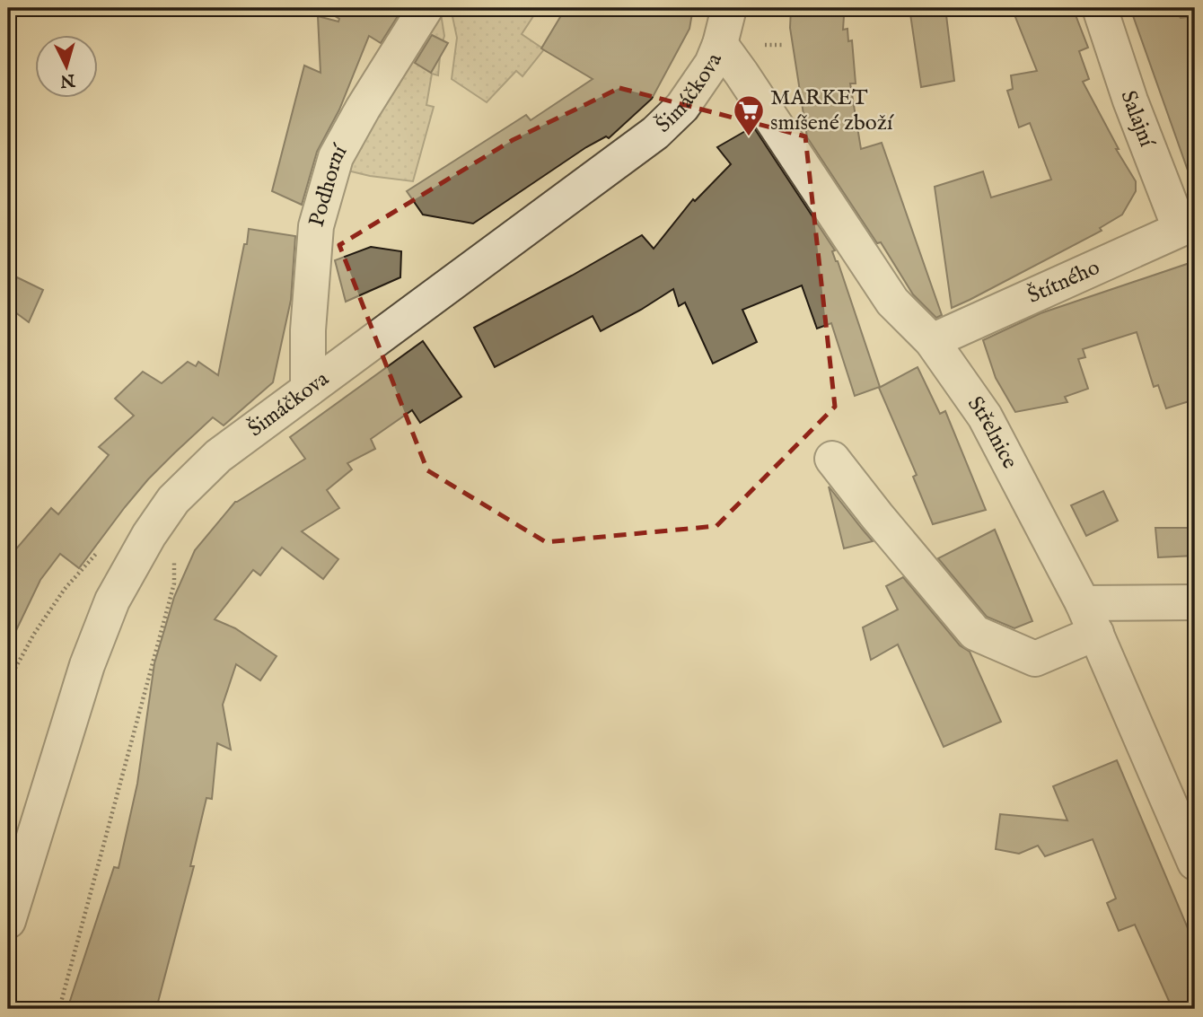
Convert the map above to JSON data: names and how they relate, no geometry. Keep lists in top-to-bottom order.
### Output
{
  "streets": {
    "street": [
      "Šimáčkova",
      "Salajní",
      "Podhorní",
      "Štítného",
      "Střelnice"
    ]
  },
  "crossings": [
    ["Šimáčkova", "Podhorní"],
    ["Šimáčkova", "Střelnice"],
    ["Salajní", "Štítného"],
    ["Štítného", "Střelnice"]
  ],
  "places": {
    "supermarket": ["MARKET smíšené zboží"]
  },
  "north": "bottom"
}
